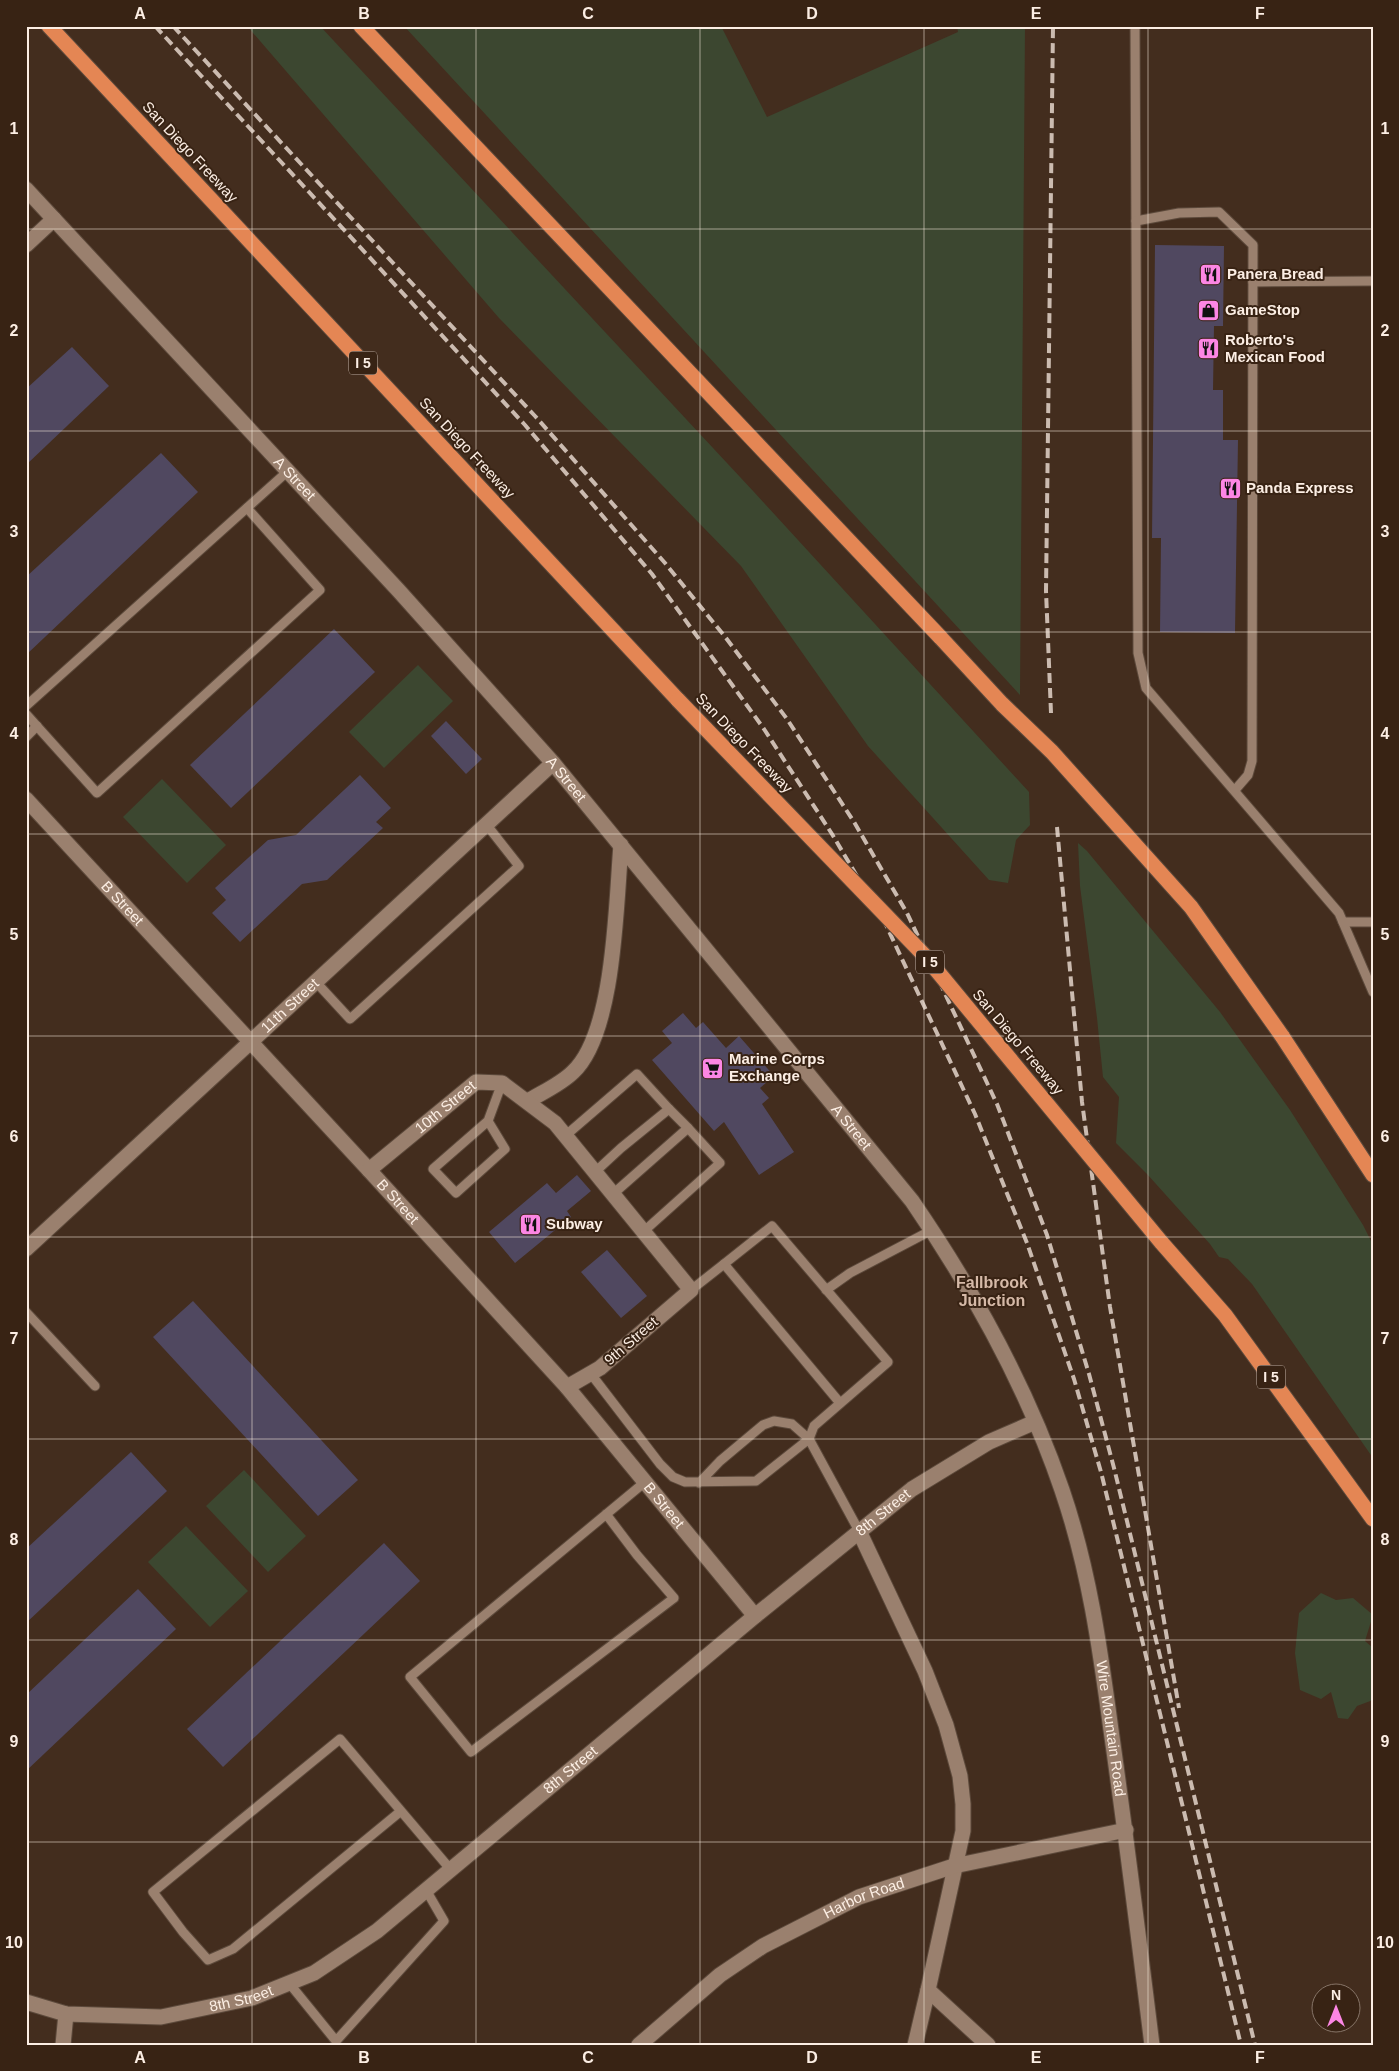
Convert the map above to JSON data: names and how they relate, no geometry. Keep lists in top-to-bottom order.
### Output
{
  "streets": {
    "highway": ["San Diego Freeway", "I 5"],
    "street": [
      "A Street",
      "B Street",
      "11th Street",
      "10th Street",
      "9th Street",
      "8th Street",
      "Wire Mountain Road",
      "Harbor Road"
    ]
  },
  "crossings": [
    ["A Street", "11th Street"],
    ["A Street", "8th Street"],
    ["A Street", "Wire Mountain Road"],
    ["B Street", "11th Street"],
    ["B Street", "10th Street"],
    ["B Street", "9th Street"],
    ["B Street", "8th Street"],
    ["8th Street", "Wire Mountain Road"],
    ["Wire Mountain Road", "Harbor Road"]
  ],
  "districts": ["Fallbrook Junction"],
  "places": {
    "restaurant": [
      "Panera Bread",
      "Roberto's Mexican Food",
      "Panda Express",
      "Subway"
    ],
    "shop": ["GameStop"],
    "supermarket": ["Marine Corps Exchange"]
  },
  "north": "top",
  "grid": {
    "columns": [
      "A",
      "B",
      "C",
      "D",
      "E",
      "F"
    ],
    "rows": [
      "1",
      "2",
      "3",
      "4",
      "5",
      "6",
      "7",
      "8",
      "9",
      "10"
    ]
  }
}
